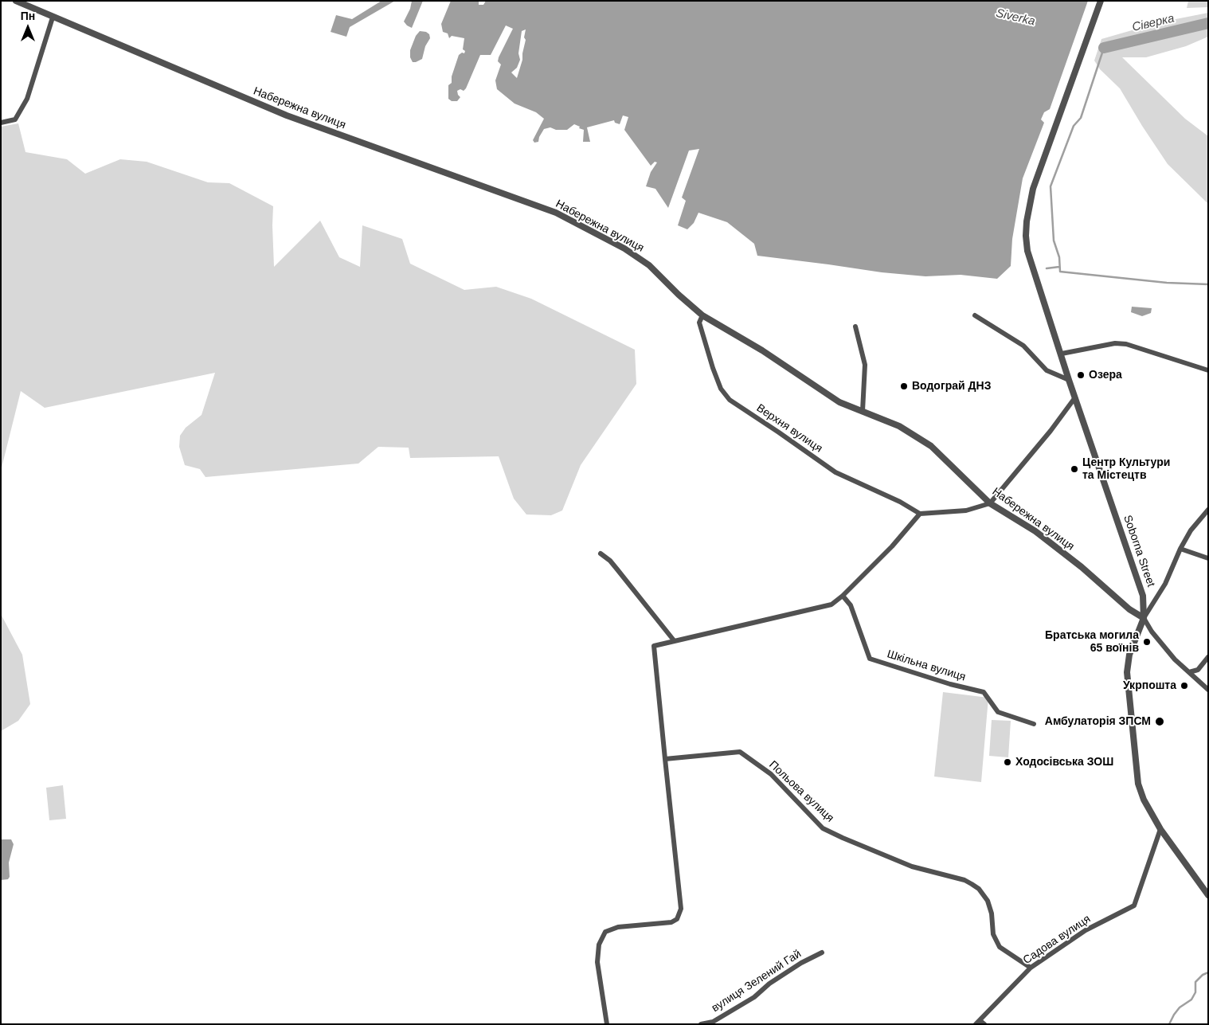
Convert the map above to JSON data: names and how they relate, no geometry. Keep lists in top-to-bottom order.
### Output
{
  "streets": {
    "street": [
      "Набережна вулиця",
      "Верхня вулиця",
      "Soborna Street",
      "Шкільна вулиця",
      "Польова вулиця",
      "Садова вулиця",
      "вулиця Зелений Гай"
    ]
  },
  "crossings": [
    ["Набережна вулиця", "Верхня вулиця"],
    ["Набережна вулиця", "Soborna Street"],
    ["Soborna Street", "Садова вулиця"],
    ["Польова вулиця", "Садова вулиця"]
  ],
  "water": ["Siverka", "Сіверка"],
  "places": [
    "Озера",
    "Водограй ДНЗ",
    "Центр Культури та Містецтв",
    "Братська могила 65 воїнів",
    "Укрпошта",
    "Амбулаторія ЗПСМ",
    "Ходосівська ЗОШ"
  ],
  "north": "top"
}
